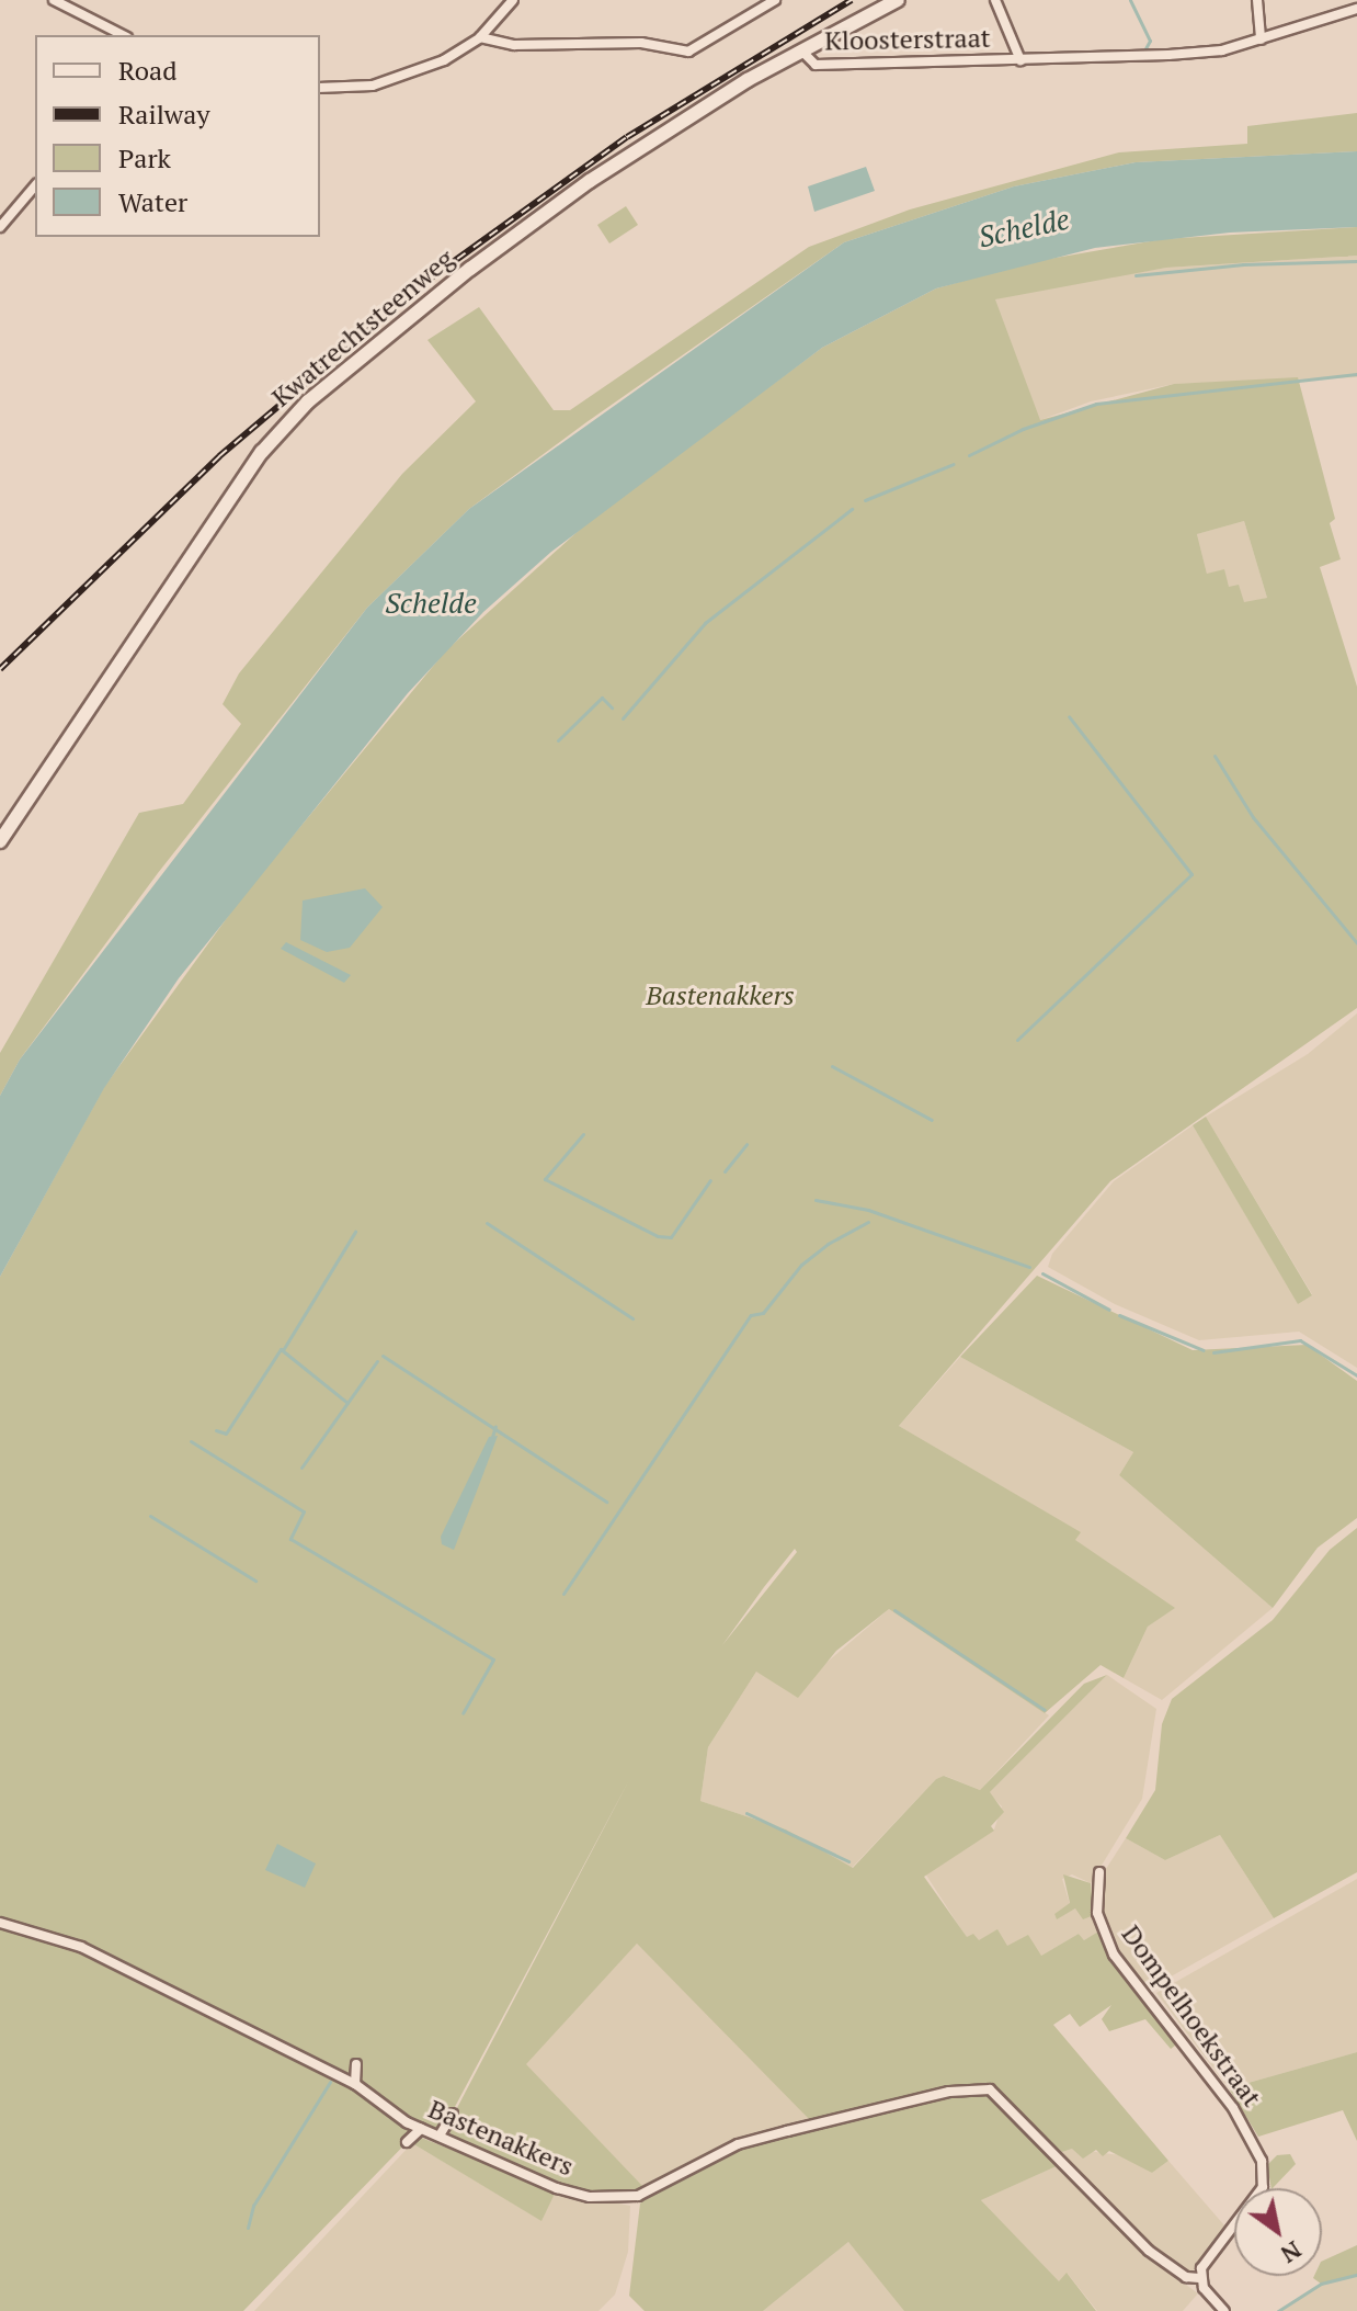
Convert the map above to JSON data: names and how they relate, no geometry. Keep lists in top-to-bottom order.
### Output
{
  "streets": {
    "street": [
      "Kloosterstraat",
      "Kwatrechtsteenweg",
      "Dompelhoekstraat",
      "Bastenakkers"
    ]
  },
  "crossings": [
    ["Kloosterstraat", "Kwatrechtsteenweg"],
    ["Dompelhoekstraat", "Bastenakkers"]
  ],
  "water": ["Schelde"],
  "parks": ["Bastenakkers"],
  "legend": [
    "Road",
    "Railway",
    "Park",
    "Water"
  ],
  "north": "bottom right"
}
